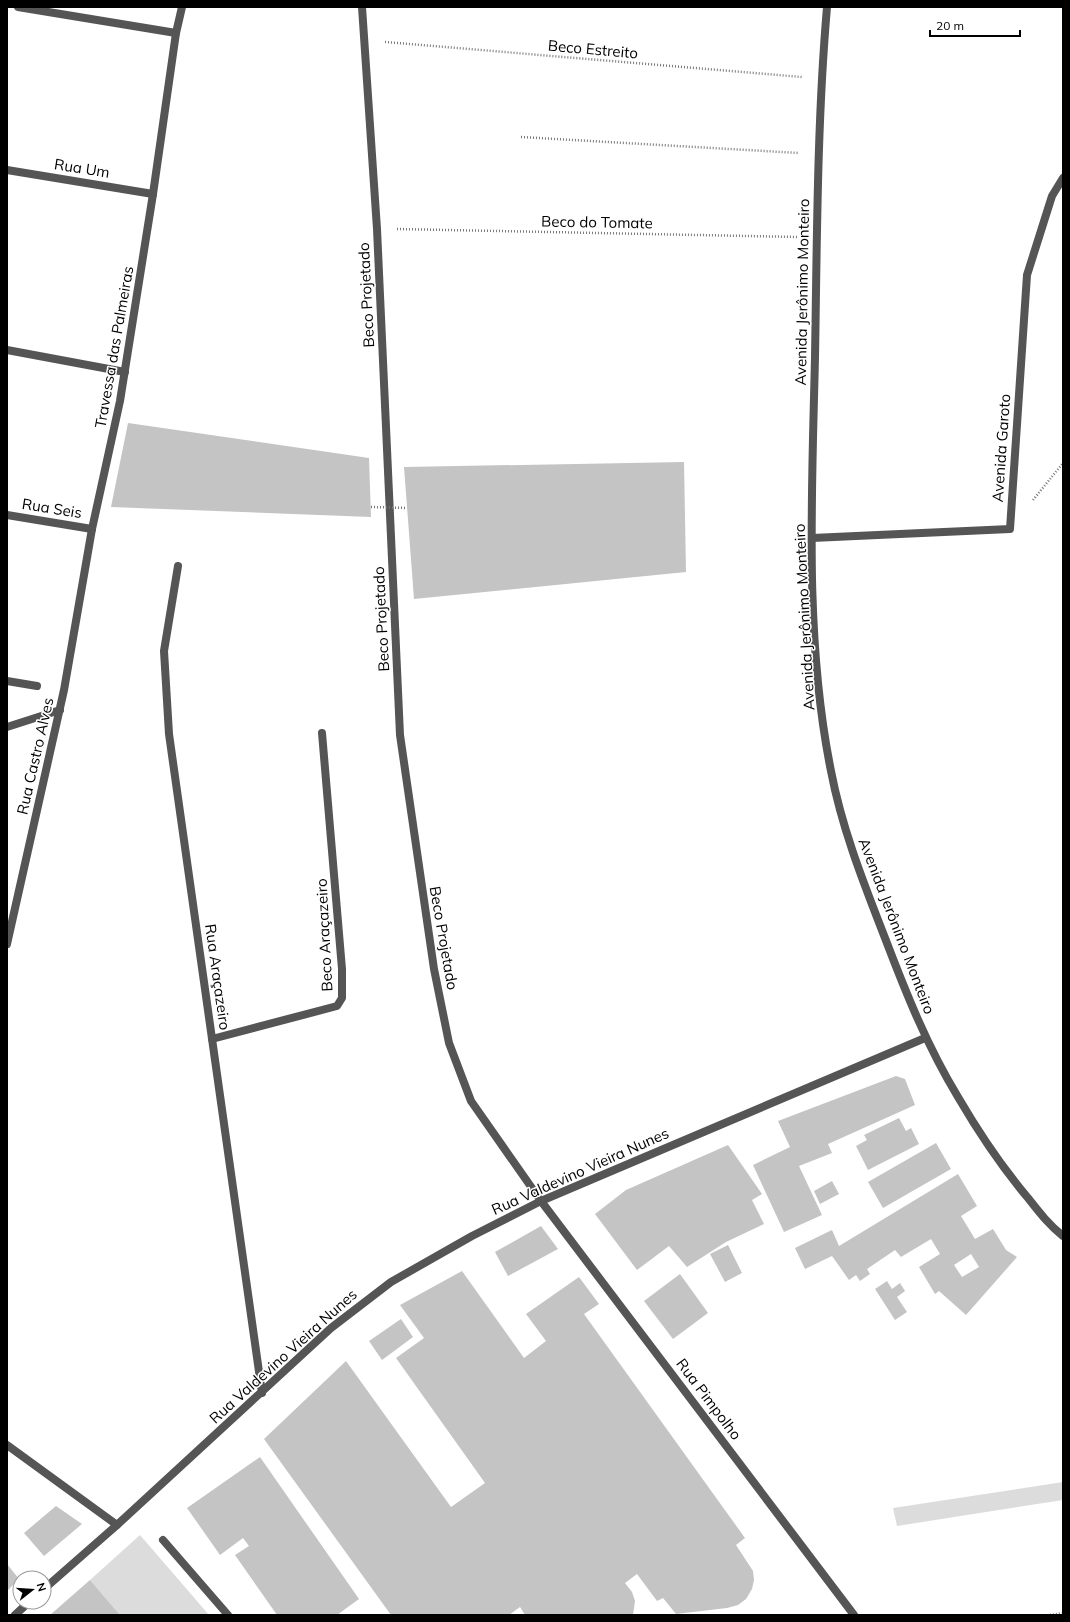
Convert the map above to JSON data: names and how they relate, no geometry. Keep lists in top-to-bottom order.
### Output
{
  "streets": {
    "street": [
      "Rua Um",
      "Avenida Jerônimo Monteiro",
      "Beco Projetado",
      "Travessa das Palmeiras",
      "Avenida Garoto",
      "Rua Seis",
      "Rua Castro Alves",
      "Beco Araçazeiro",
      "Rua Araçazeiro",
      "Rua Valdevino Vieira Nunes",
      "Rua Pimpolho"
    ],
    "path": ["Beco Estreito", "Beco do Tomate"]
  },
  "crossings": [
    ["Beco Estreito", "Avenida Jerônimo Monteiro"],
    ["Beco Estreito", "Beco Projetado"],
    ["Rua Um", "Travessa das Palmeiras"],
    ["Beco do Tomate", "Avenida Jerônimo Monteiro"],
    ["Beco do Tomate", "Beco Projetado"],
    ["Avenida Jerônimo Monteiro", "Rua Valdevino Vieira Nunes"],
    ["Beco Projetado", "Rua Valdevino Vieira Nunes"],
    ["Beco Projetado", "Rua Pimpolho"],
    ["Travessa das Palmeiras", "Rua Seis"],
    ["Travessa das Palmeiras", "Rua Castro Alves"],
    ["Beco Araçazeiro", "Rua Araçazeiro"],
    ["Rua Araçazeiro", "Rua Valdevino Vieira Nunes"],
    ["Rua Valdevino Vieira Nunes", "Rua Pimpolho"]
  ],
  "scale_bar": "20 m",
  "north": "right"
}
